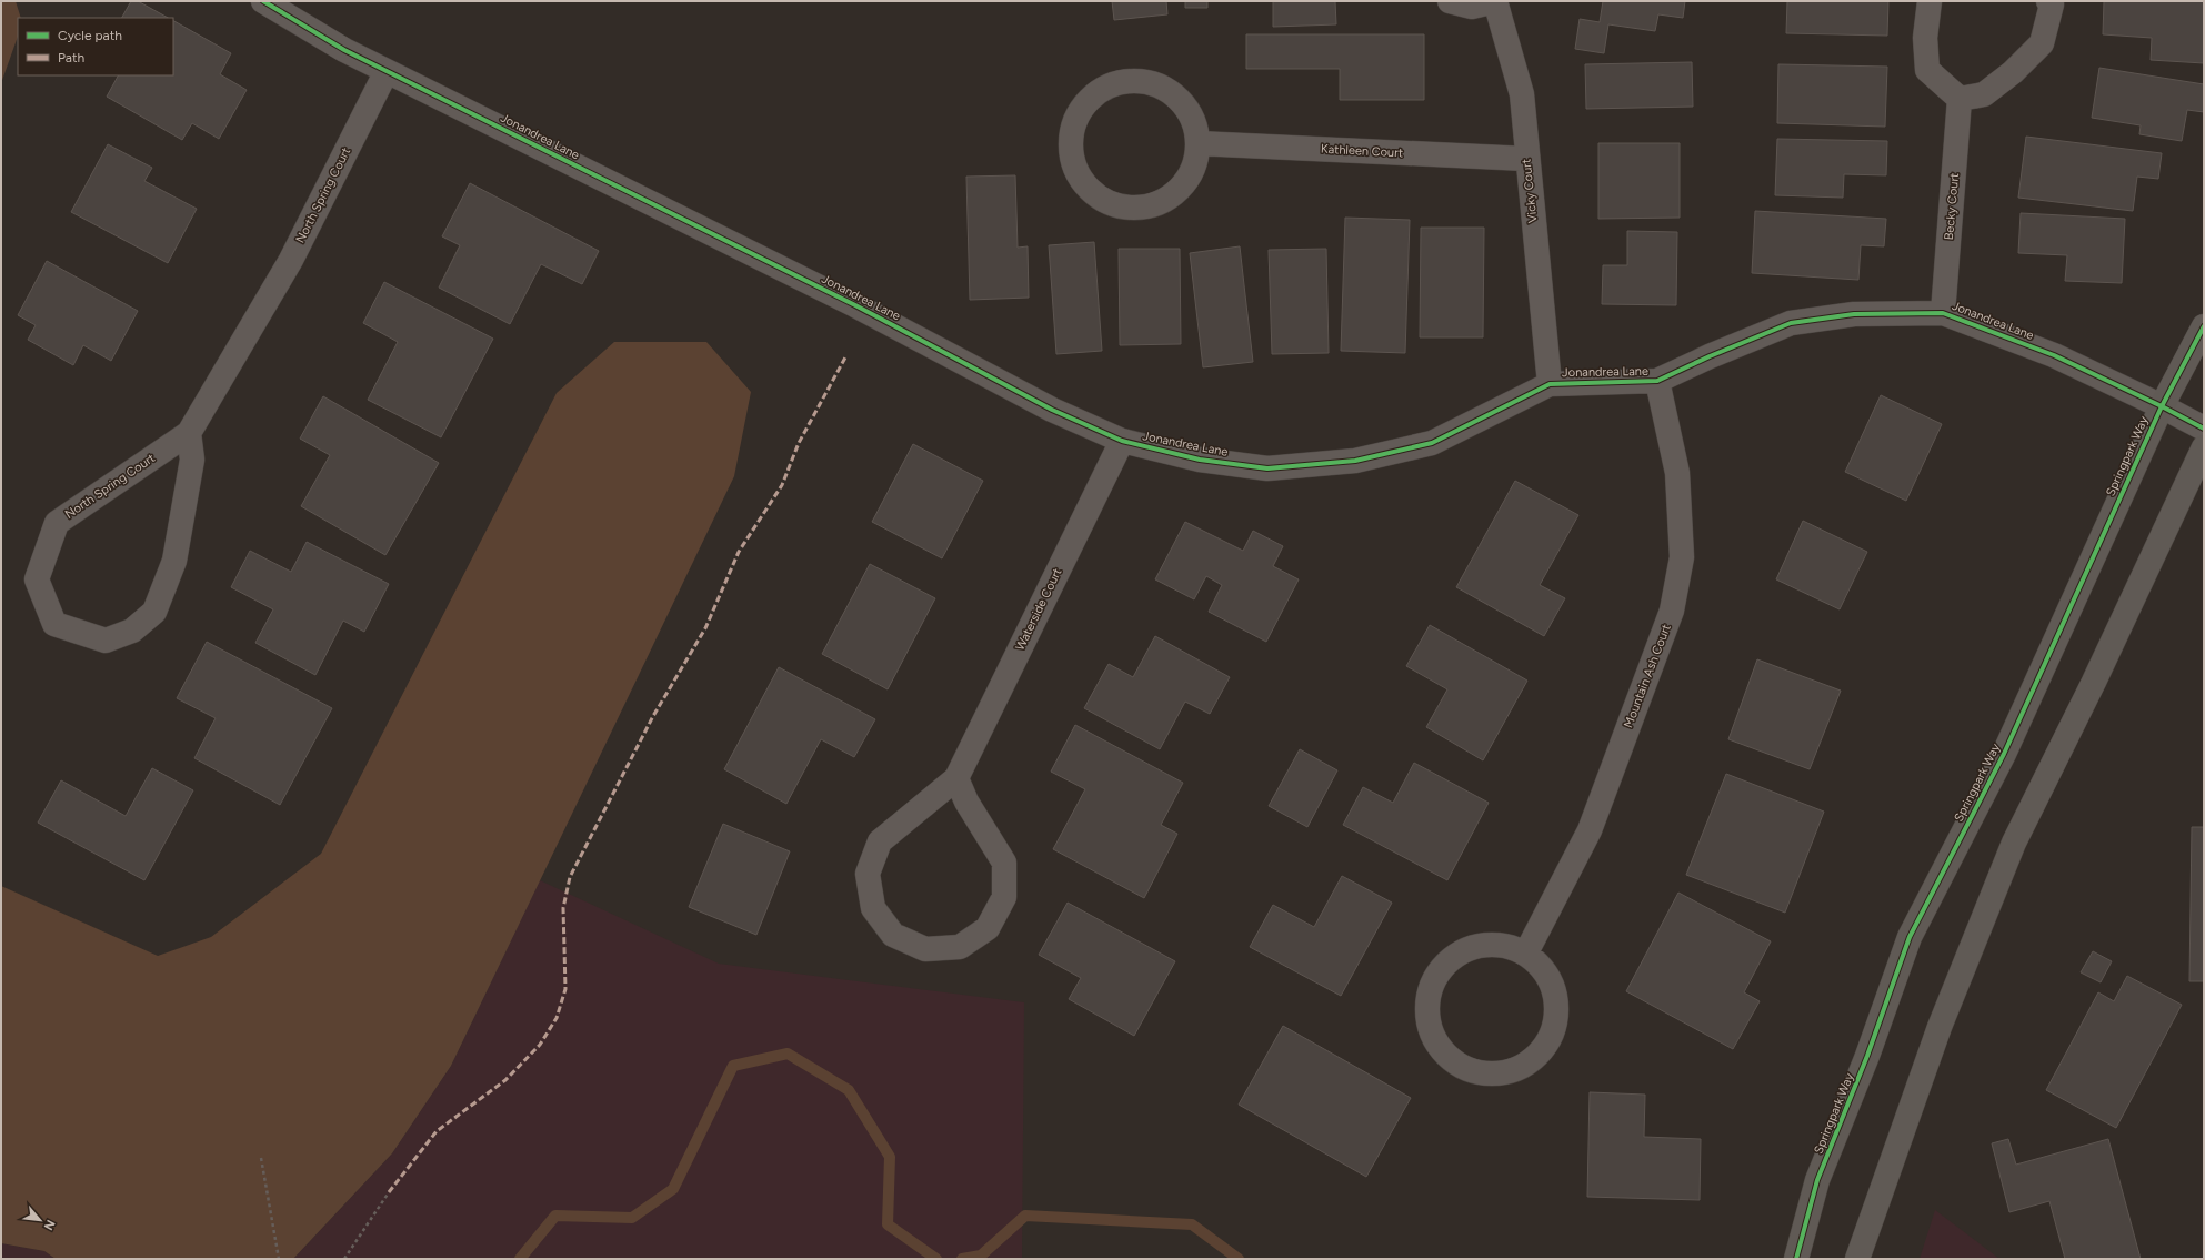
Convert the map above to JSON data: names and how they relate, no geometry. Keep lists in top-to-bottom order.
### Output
{
  "streets": {
    "street": [
      "Jonandrea Lane",
      "Kathleen Court",
      "Vicky Court",
      "North Spring Court",
      "Becky Court",
      "Springpark Way",
      "Waterside Court",
      "Mountain Ash Court"
    ]
  },
  "crossings": [
    ["Jonandrea Lane", "Vicky Court"],
    ["Jonandrea Lane", "North Spring Court"],
    ["Jonandrea Lane", "Becky Court"],
    ["Jonandrea Lane", "Springpark Way"],
    ["Jonandrea Lane", "Waterside Court"],
    ["Jonandrea Lane", "Mountain Ash Court"],
    ["Kathleen Court", "Vicky Court"]
  ],
  "legend": ["Cycle path", "Path"],
  "north": "bottom right"
}
